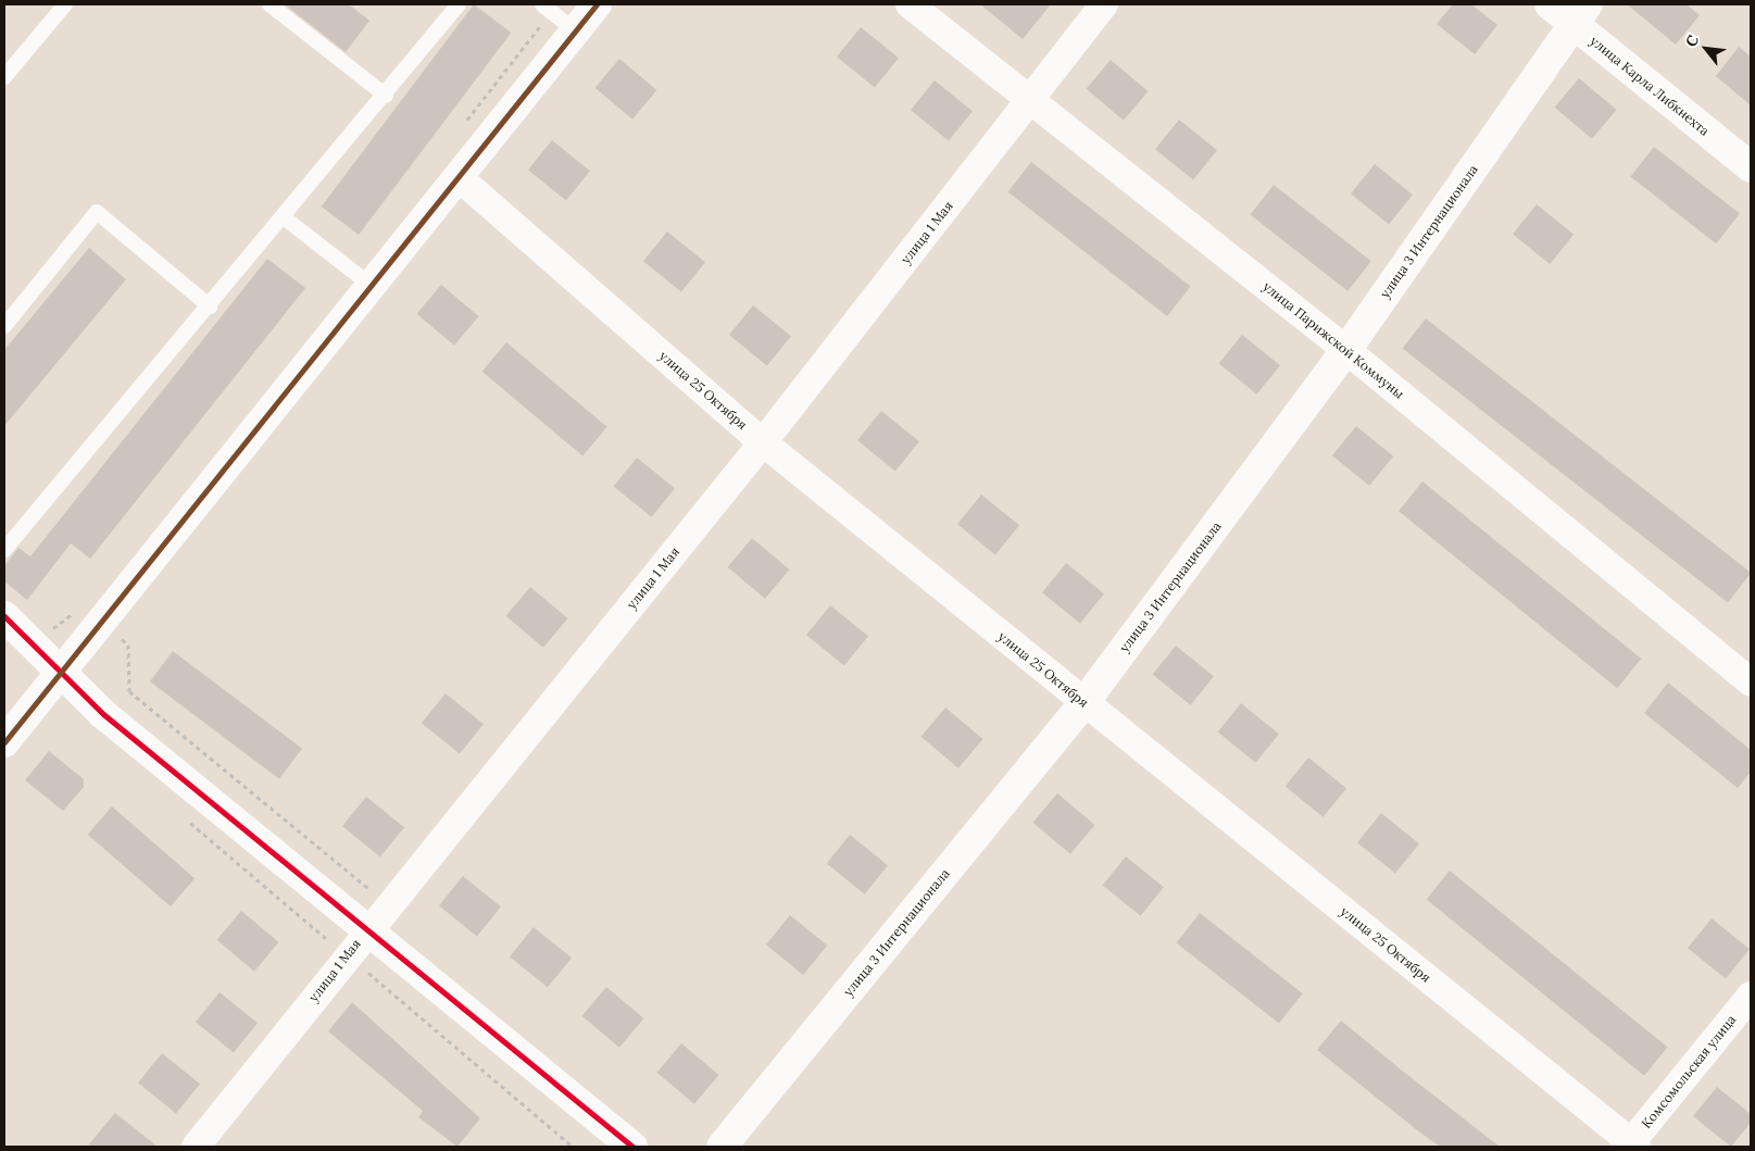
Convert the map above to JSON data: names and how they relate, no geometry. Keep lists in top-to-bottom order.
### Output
{
  "streets": {
    "main road": ["улица Карла Либкнехта", "улица 3 Интернационала"],
    "street": [
      "улица 1 Мая",
      "улица Парижской Коммуны",
      "улица 25 Октября",
      "Комсомольская улица"
    ]
  },
  "crossings": [
    ["улица Карла Либкнехта", "улица 3 Интернационала"],
    ["улица 3 Интернационала", "улица Парижской Коммуны"],
    ["улица 3 Интернационала", "улица 25 Октября"],
    ["улица 1 Мая", "улица Парижской Коммуны"],
    ["улица 1 Мая", "улица 25 Октября"],
    ["улица 25 Октября", "Комсомольская улица"]
  ],
  "north": "top left"
}
